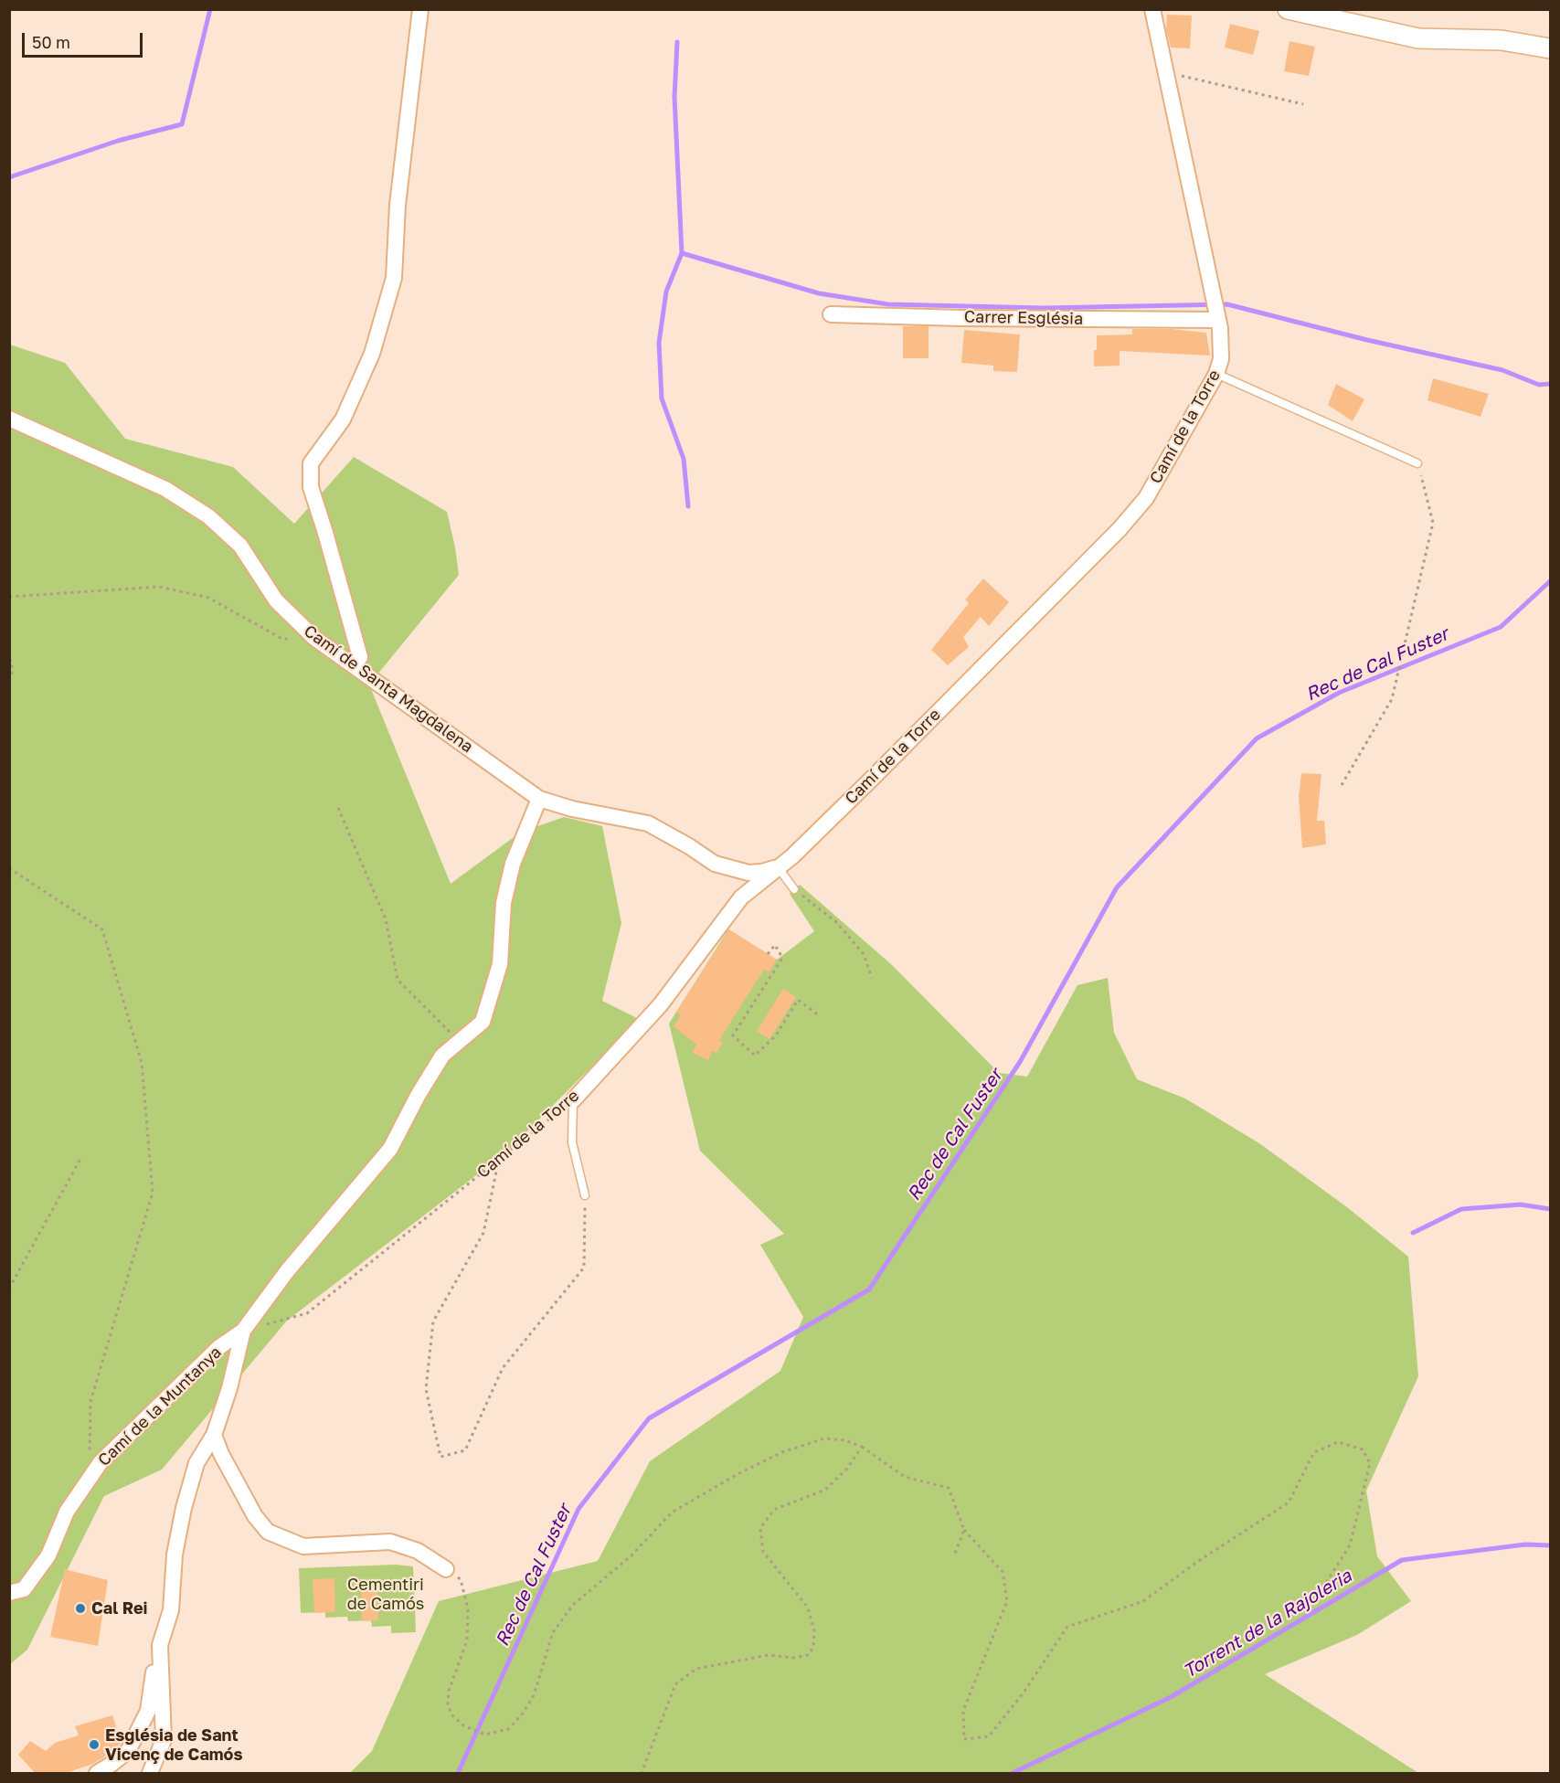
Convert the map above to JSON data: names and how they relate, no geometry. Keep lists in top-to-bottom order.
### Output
{
  "streets": {
    "street": [
      "Carrer Església",
      "Camí de la Torre",
      "Camí de Santa Magdalena",
      "Camí de la Muntanya"
    ]
  },
  "crossings": [
    ["Carrer Església", "Camí de la Torre"],
    ["Camí de la Torre", "Camí de Santa Magdalena"],
    ["Camí de la Torre", "Camí de la Muntanya"]
  ],
  "water": ["Rec de Cal Fuster", "Torrent de la Rajoleria"],
  "parks": ["Cementiri de Camós"],
  "places": ["Cal Rei", "Església de Sant Vicenç de Camós"],
  "scale_bar": "50 m"
}
